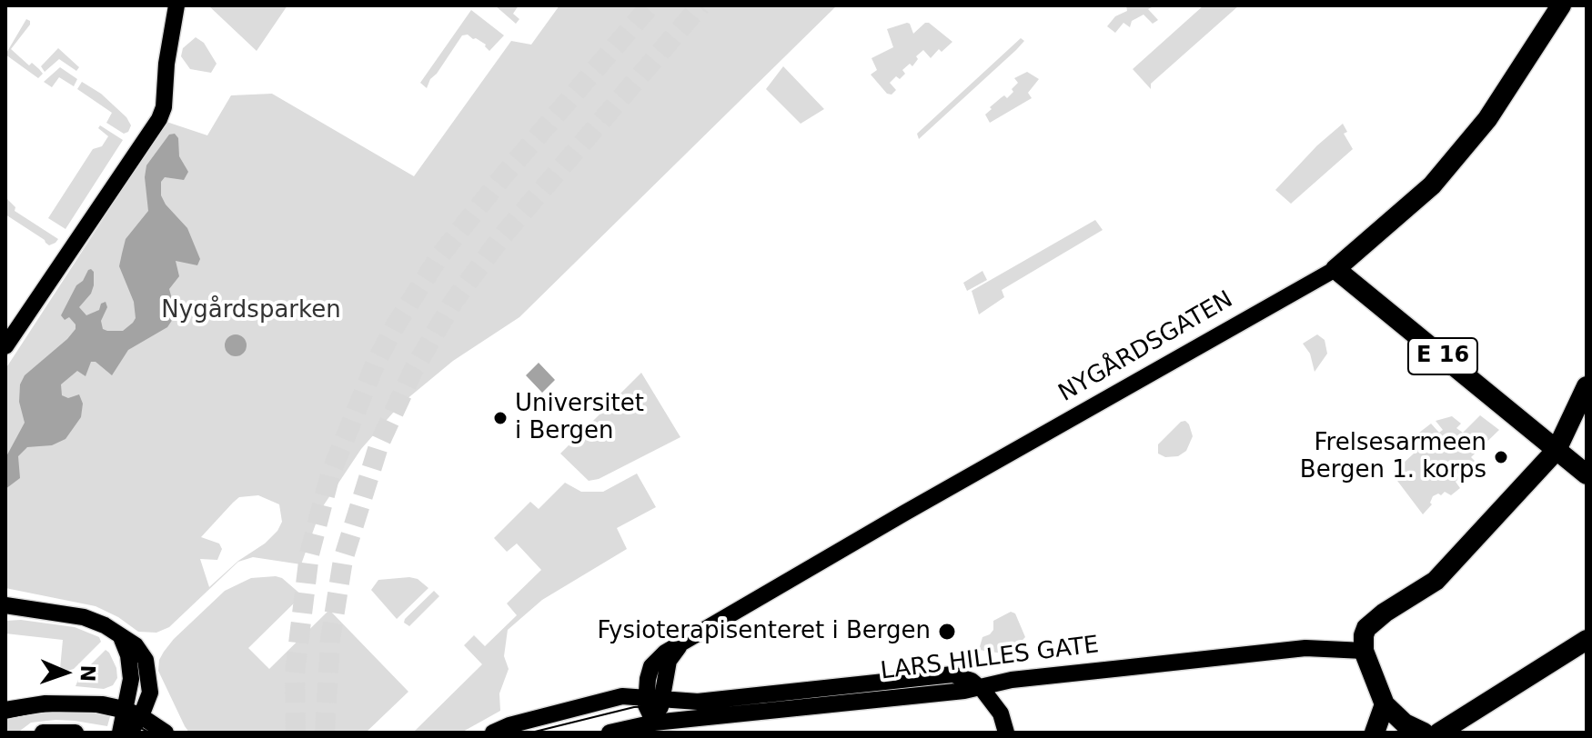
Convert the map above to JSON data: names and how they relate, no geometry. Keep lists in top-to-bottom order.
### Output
{
  "streets": {
    "highway": ["NYGÅRDSGATEN", "E 16"],
    "main road": ["LARS HILLES GATE"]
  },
  "crossings": [
    ["NYGÅRDSGATEN", "E 16"]
  ],
  "parks": ["Nygårdsparken"],
  "places": ["Universitet i Bergen", "Frelsesarmeen Bergen 1. korps", "Fysioterapisenteret i Bergen"],
  "north": "right"
}
